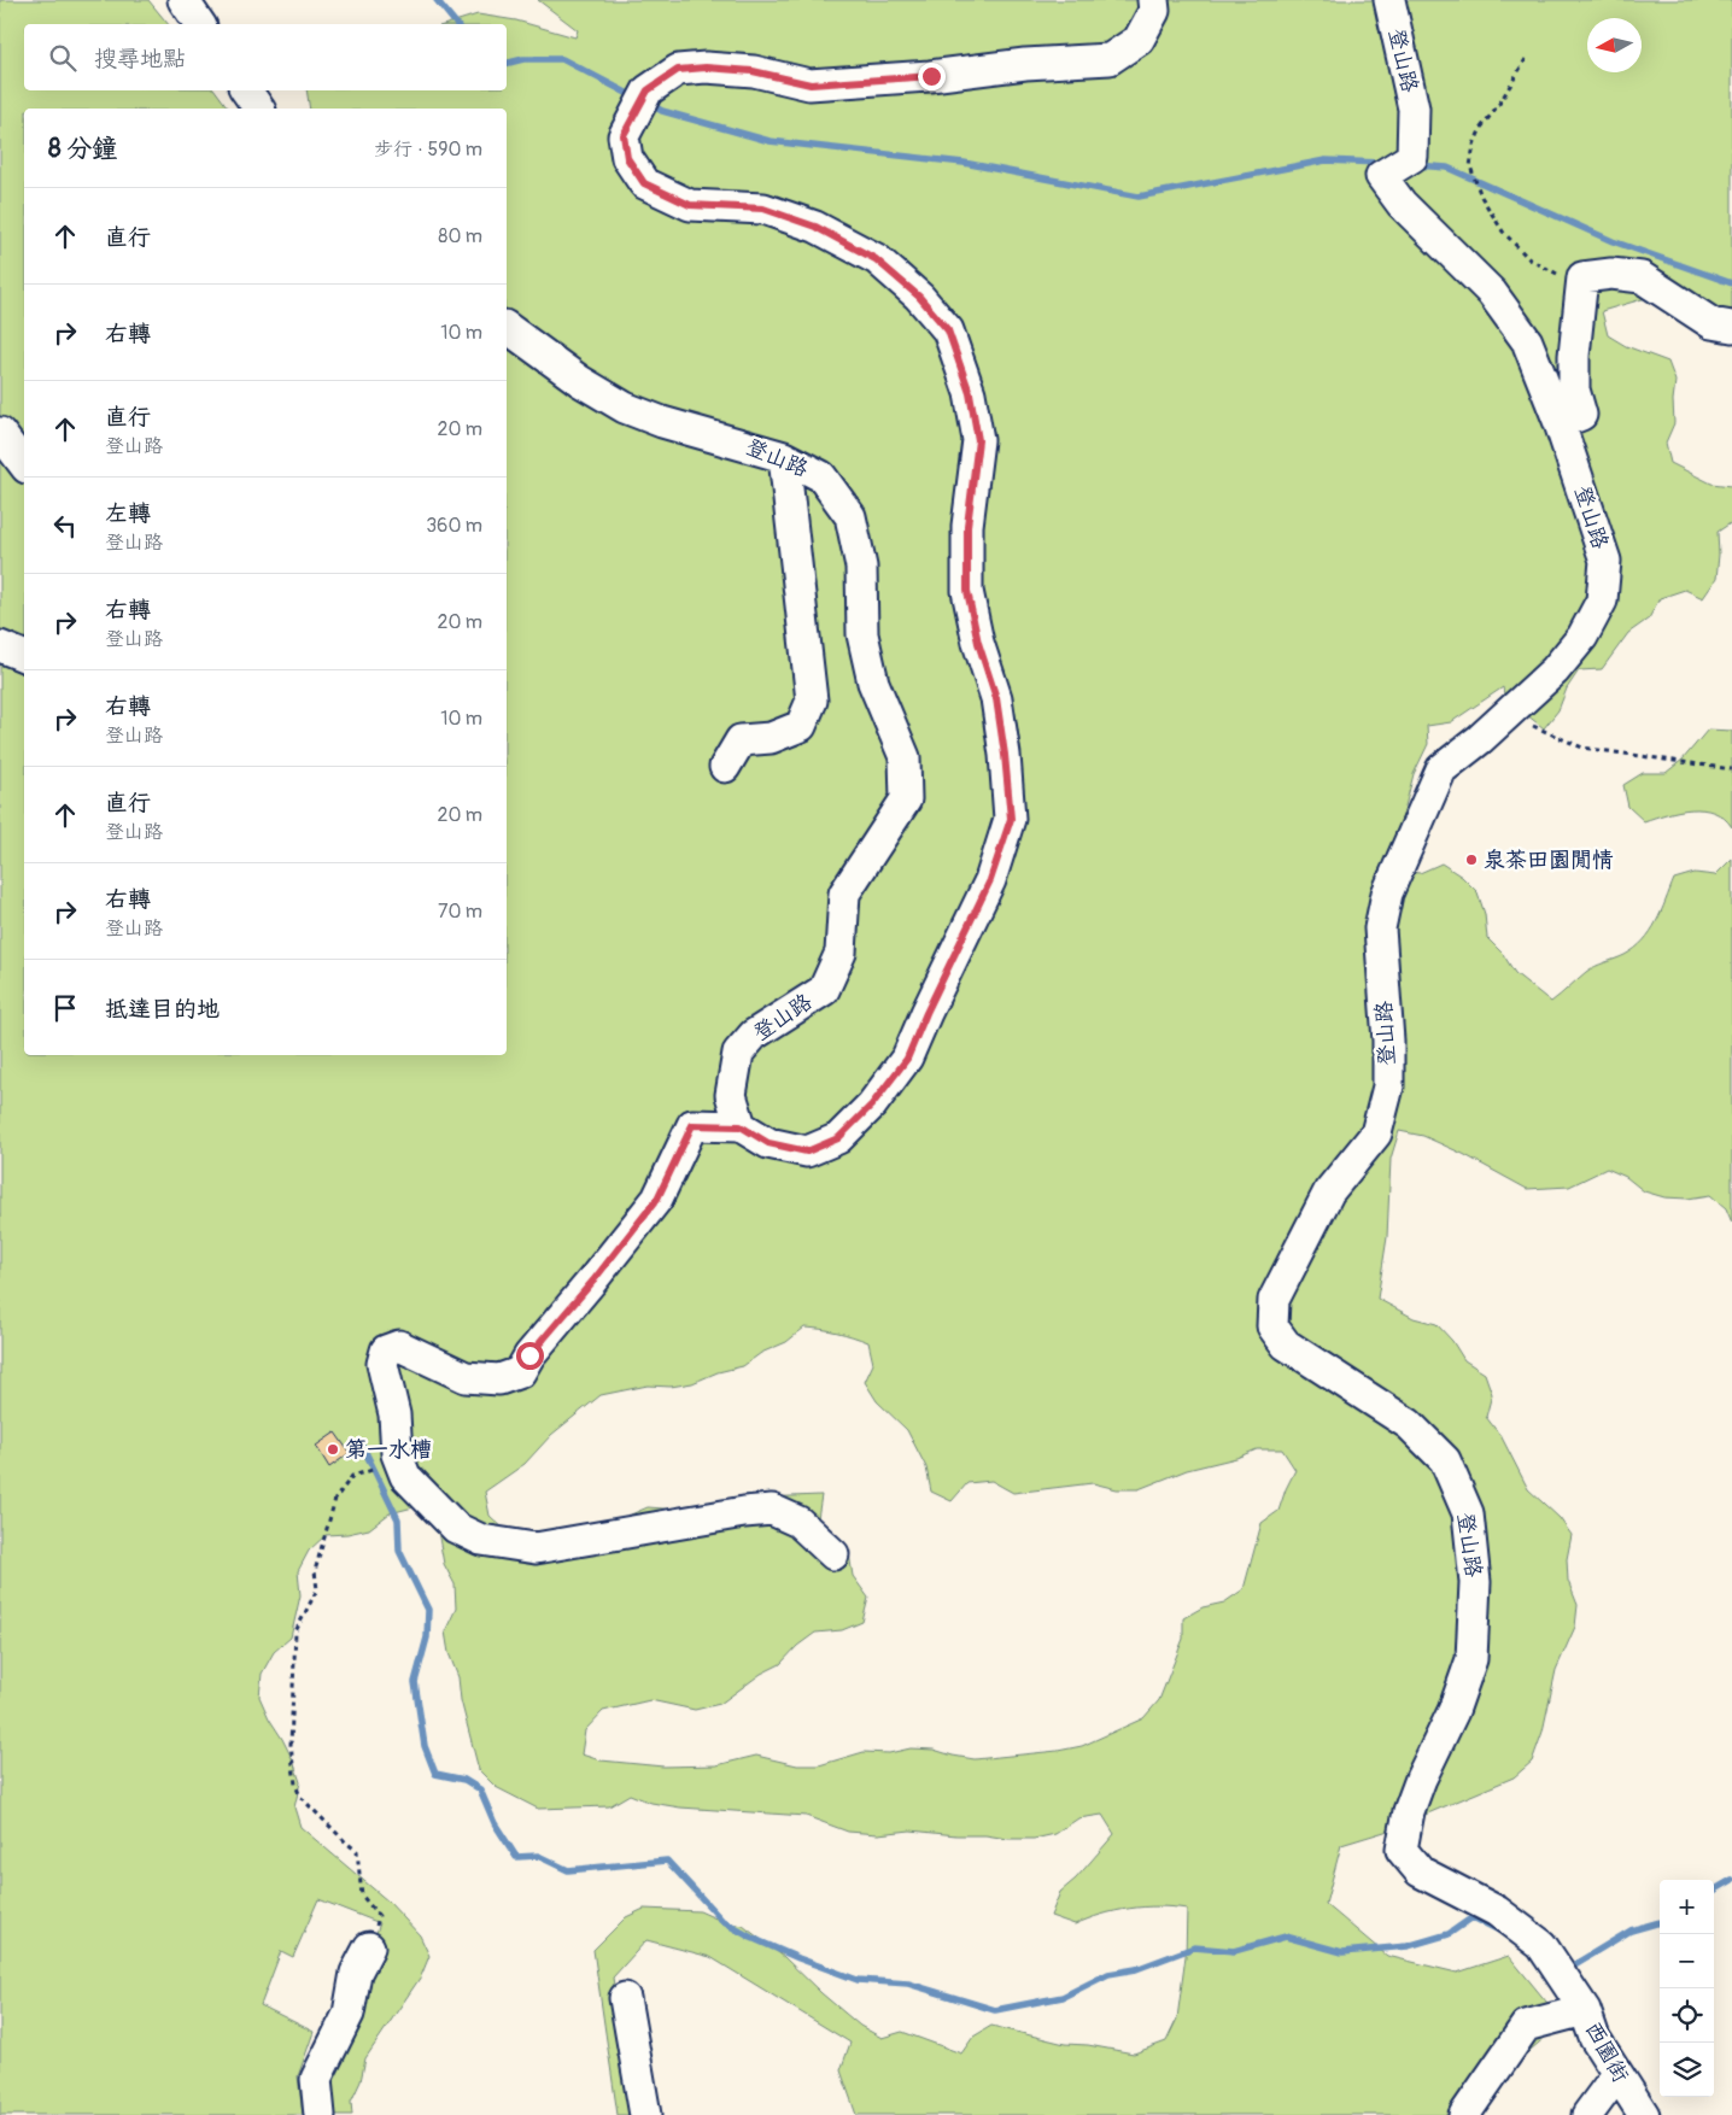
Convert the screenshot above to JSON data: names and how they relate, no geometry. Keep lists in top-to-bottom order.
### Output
{
  "streets": {
    "street": ["登山路", "西園街"]
  },
  "crossings": [
    ["登山路", "西園街"]
  ],
  "places": ["泉茶田園閒情", "第一水槽"],
  "north": "left",
  "page": {
    "search": "搜尋地點",
    "heading": ["8 分鐘", "步行 · 590 m"],
    "list": [
      ["直行", "80 m"],
      ["右轉", "10 m"],
      ["直行", "登山路", "20 m"],
      ["左轉", "登山路", "360 m"],
      ["右轉", "登山路", "20 m"],
      ["右轉", "登山路", "10 m"],
      ["直行", "登山路", "20 m"],
      ["右轉", "登山路", "70 m"],
      "抵達目的地"
    ],
    "map_buttons": ["+", "−"]
  }
}
